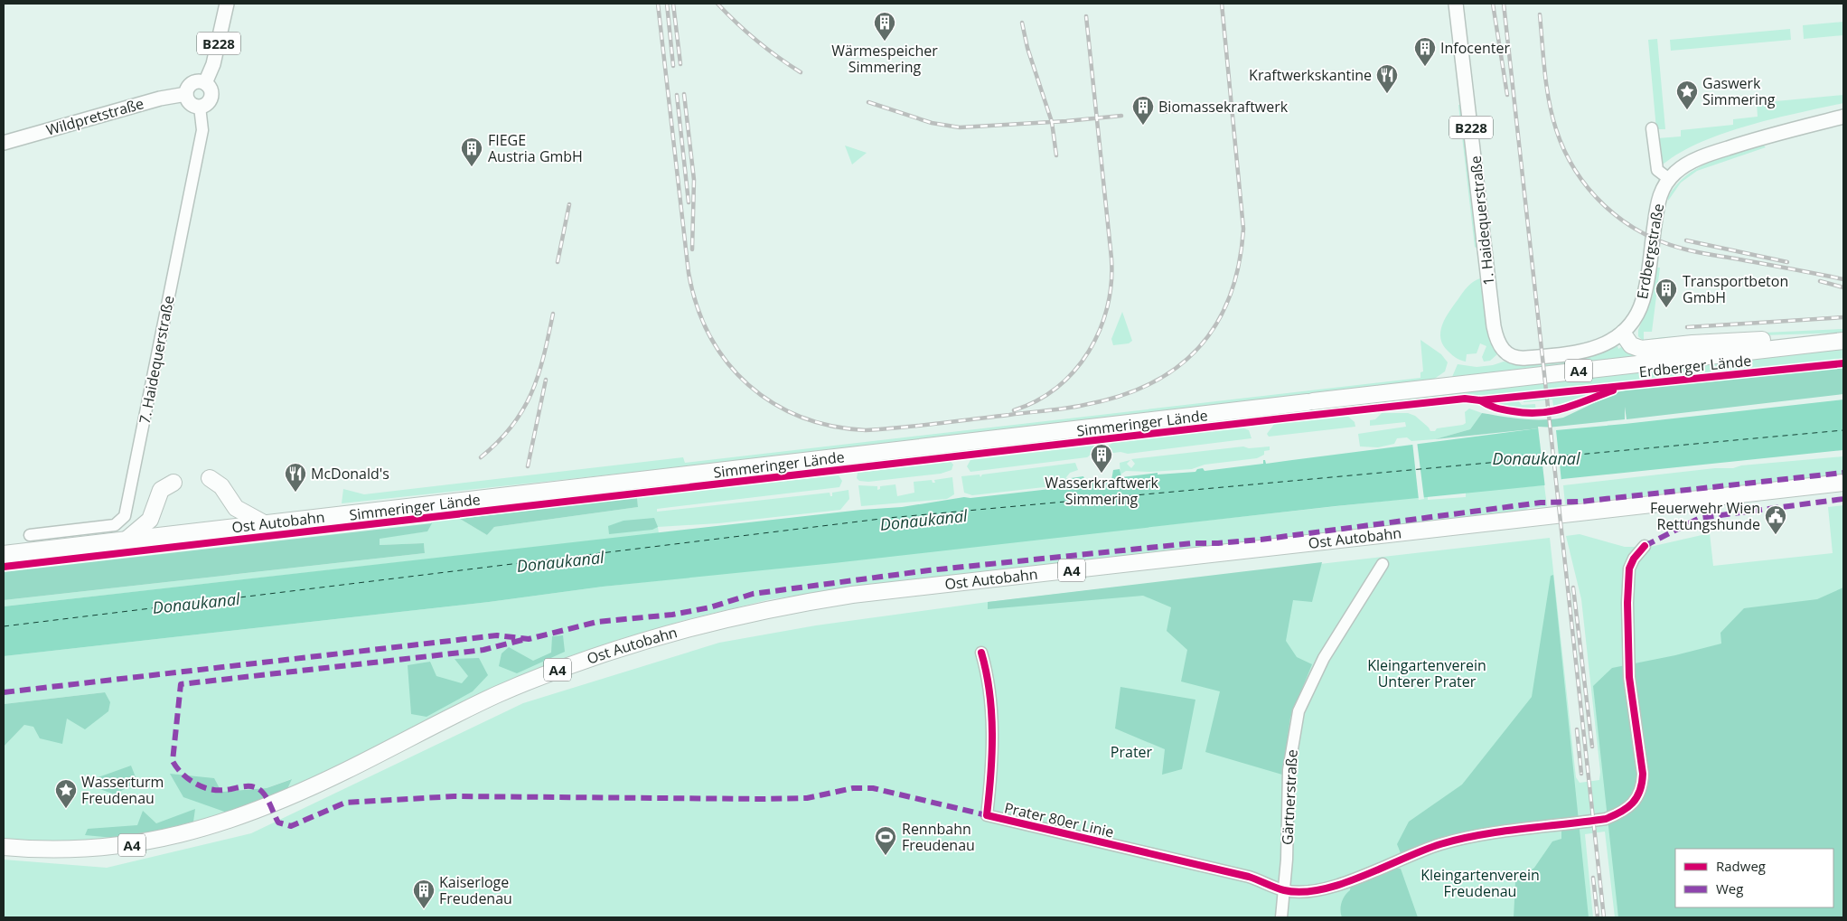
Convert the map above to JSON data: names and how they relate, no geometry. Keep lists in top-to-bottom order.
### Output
{
  "streets": {
    "highway": ["A4", "Ost Autobahn"],
    "main road": [
      "B228",
      "Wildpretstraße",
      "1. Haidequerstraße",
      "Erdbergstraße"
    ],
    "street": ["7. Haidequerstraße", "Gärtnerstraße", "Prater 80er Linie"],
    "cycle path": ["Erdberger Lände"]
  },
  "crossings": [
    ["B228", "Wildpretstraße"],
    ["B228", "7. Haidequerstraße"],
    ["Wildpretstraße", "7. Haidequerstraße"],
    ["1. Haidequerstraße", "Erdbergstraße"],
    ["Gärtnerstraße", "Prater 80er Linie"]
  ],
  "water": ["Donaukanal"],
  "parks": ["Kleingartenverein Unterer Prater", "Prater", "Kleingartenverein Freudenau"],
  "places": {
    "building": [
      "Wärmespeicher Simmering",
      "Infocenter",
      "Biomassekraftwerk",
      "FIEGE Austria GmbH",
      "Transportbeton GmbH",
      "Wasserkraftwerk Simmering",
      "Kaiserloge Freudenau"
    ],
    "restaurant": ["Kraftwerkskantine", "McDonald's"],
    "place": ["Gaswerk Simmering", "Wasserturm Freudenau"],
    "public building": ["Feuerwehr Wien Rettungshunde"],
    "sports": ["Rennbahn Freudenau"]
  },
  "legend": ["Radweg", "Weg"]
}
